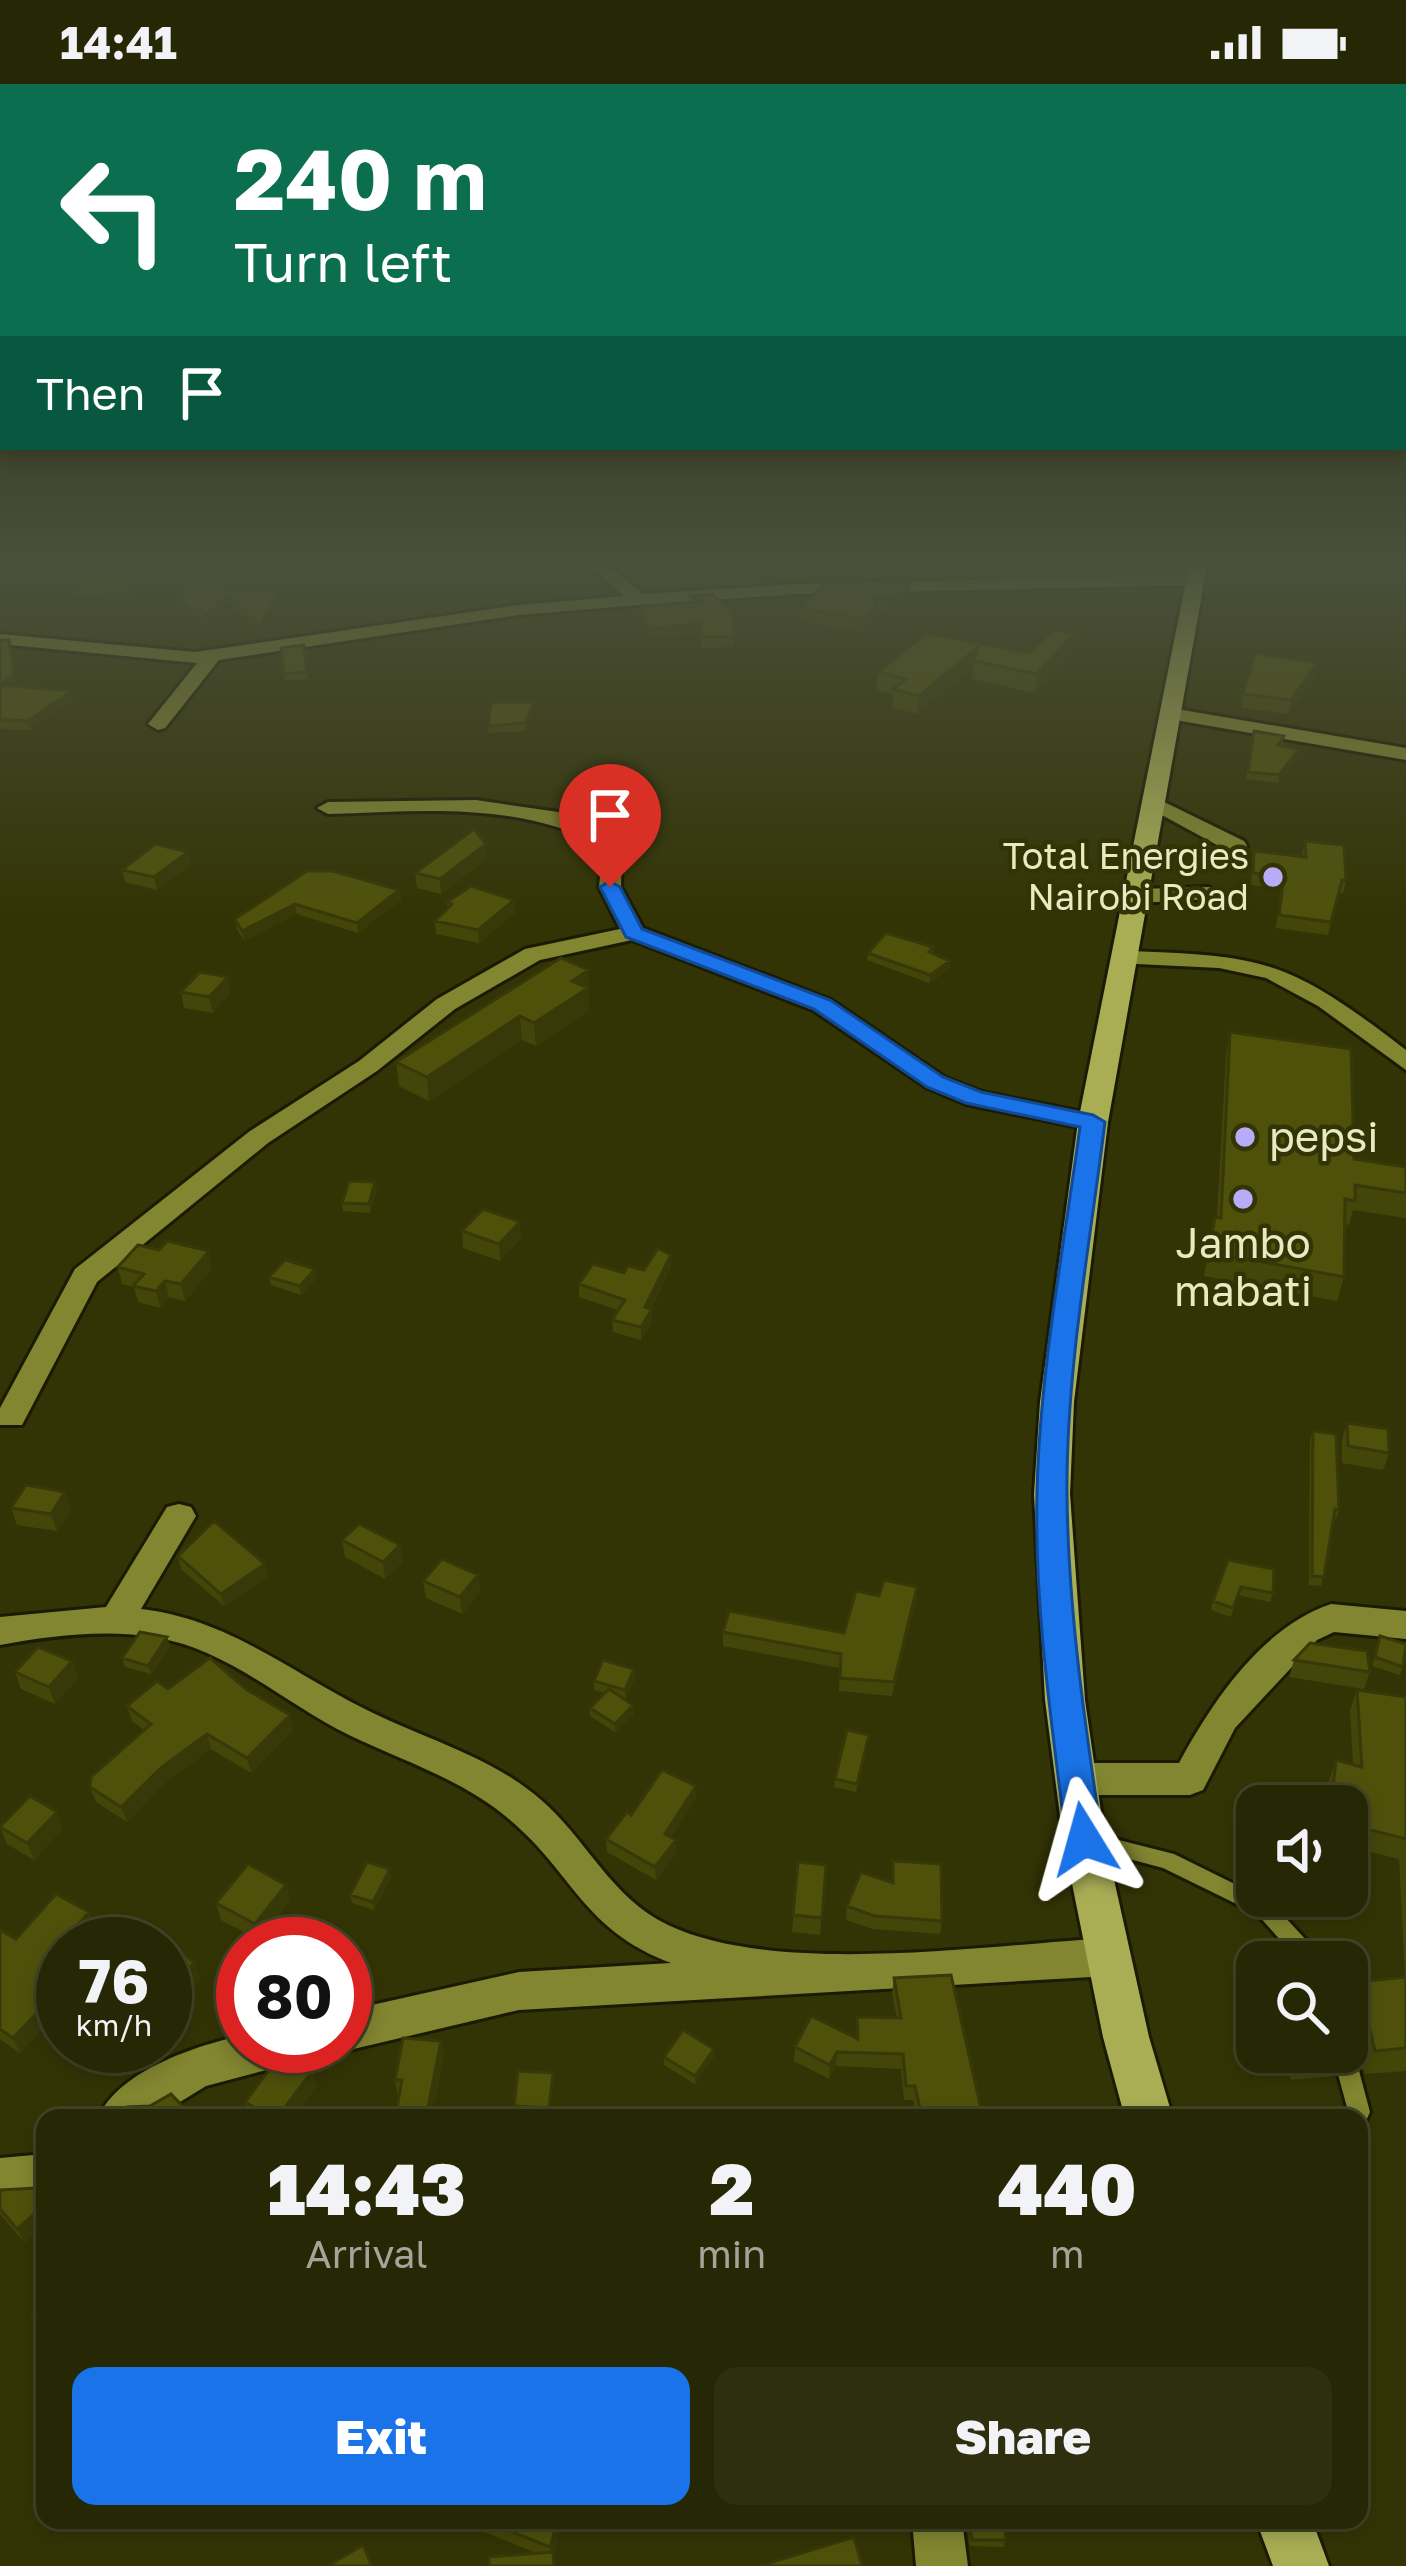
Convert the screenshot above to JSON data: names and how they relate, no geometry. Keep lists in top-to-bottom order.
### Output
{
  "places": ["Total Energies Nairobi Road", "pepsi", "Jambo mabati"],
  "page": {
    "status": "14:41",
    "turn": ["240 m", "Turn left"],
    "then": "Then",
    "speed": "76 km/h",
    "limit": "80",
    "eta": [
      "14:43",
      "Arrival",
      "2",
      "min",
      "440",
      "m"
    ],
    "buttons": ["Exit", "Share"]
  }
}
